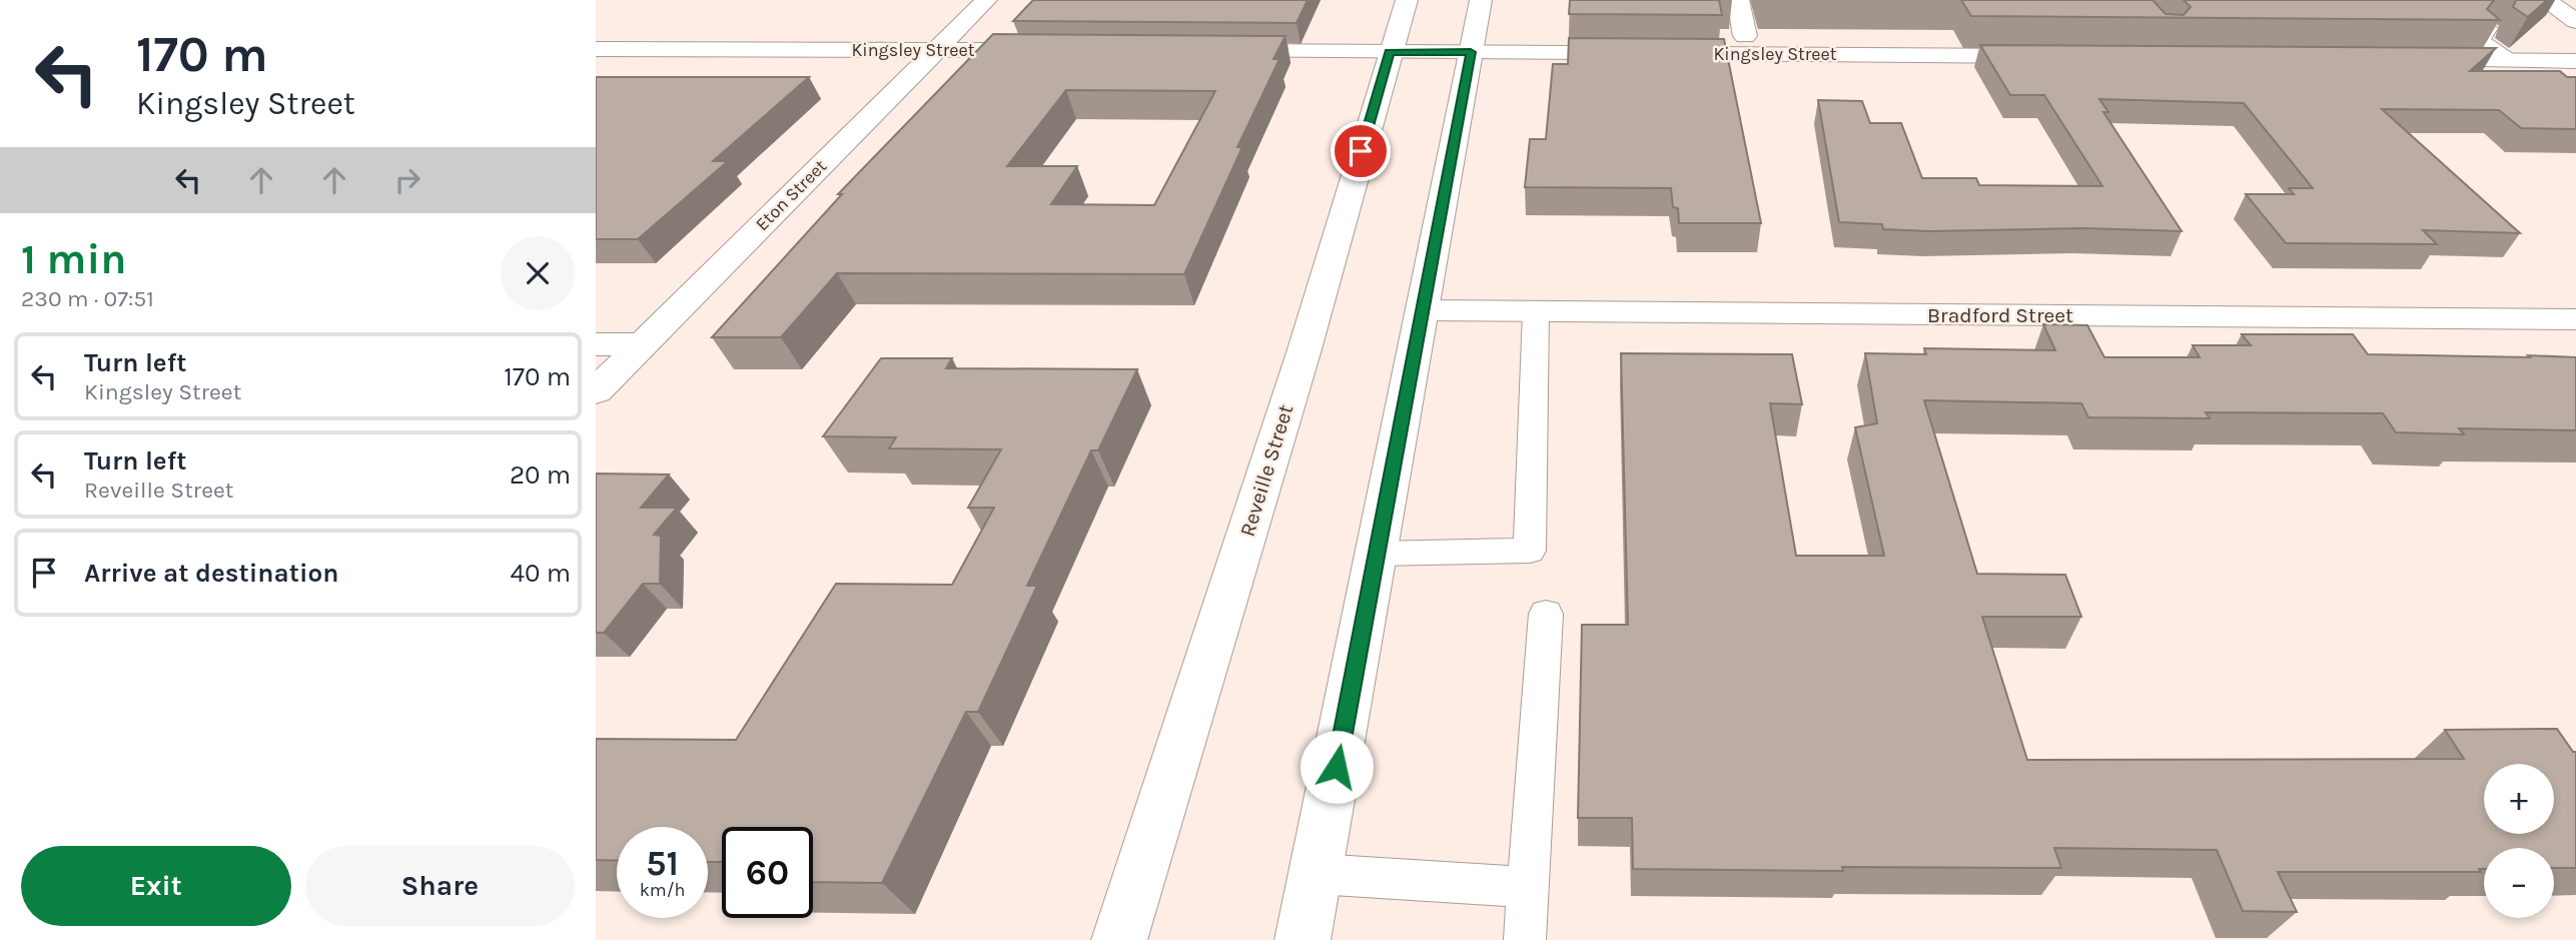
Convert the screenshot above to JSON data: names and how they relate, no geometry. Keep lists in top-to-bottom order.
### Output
{
  "streets": {
    "street": [
      "Kingsley Street",
      "Eton Street",
      "Bradford Street",
      "Reveille Street"
    ]
  },
  "crossings": [
    ["Kingsley Street", "Eton Street"],
    ["Kingsley Street", "Reveille Street"]
  ],
  "page": {
    "turn": ["170 m", "Kingsley Street"],
    "heading": ["1 min", "230 m · 07:51"],
    "list": [
      {
        "name": "Turn left",
        "note": "Kingsley Street",
        "value": "170 m"
      },
      {
        "name": "Turn left",
        "note": "Reveille Street",
        "value": "20 m"
      },
      {
        "name": "Arrive at destination",
        "value": "40 m"
      }
    ],
    "map_buttons": ["+", "−"],
    "speed": "51 km/h",
    "limit": "60",
    "buttons": ["Exit", "Share"]
  }
}
